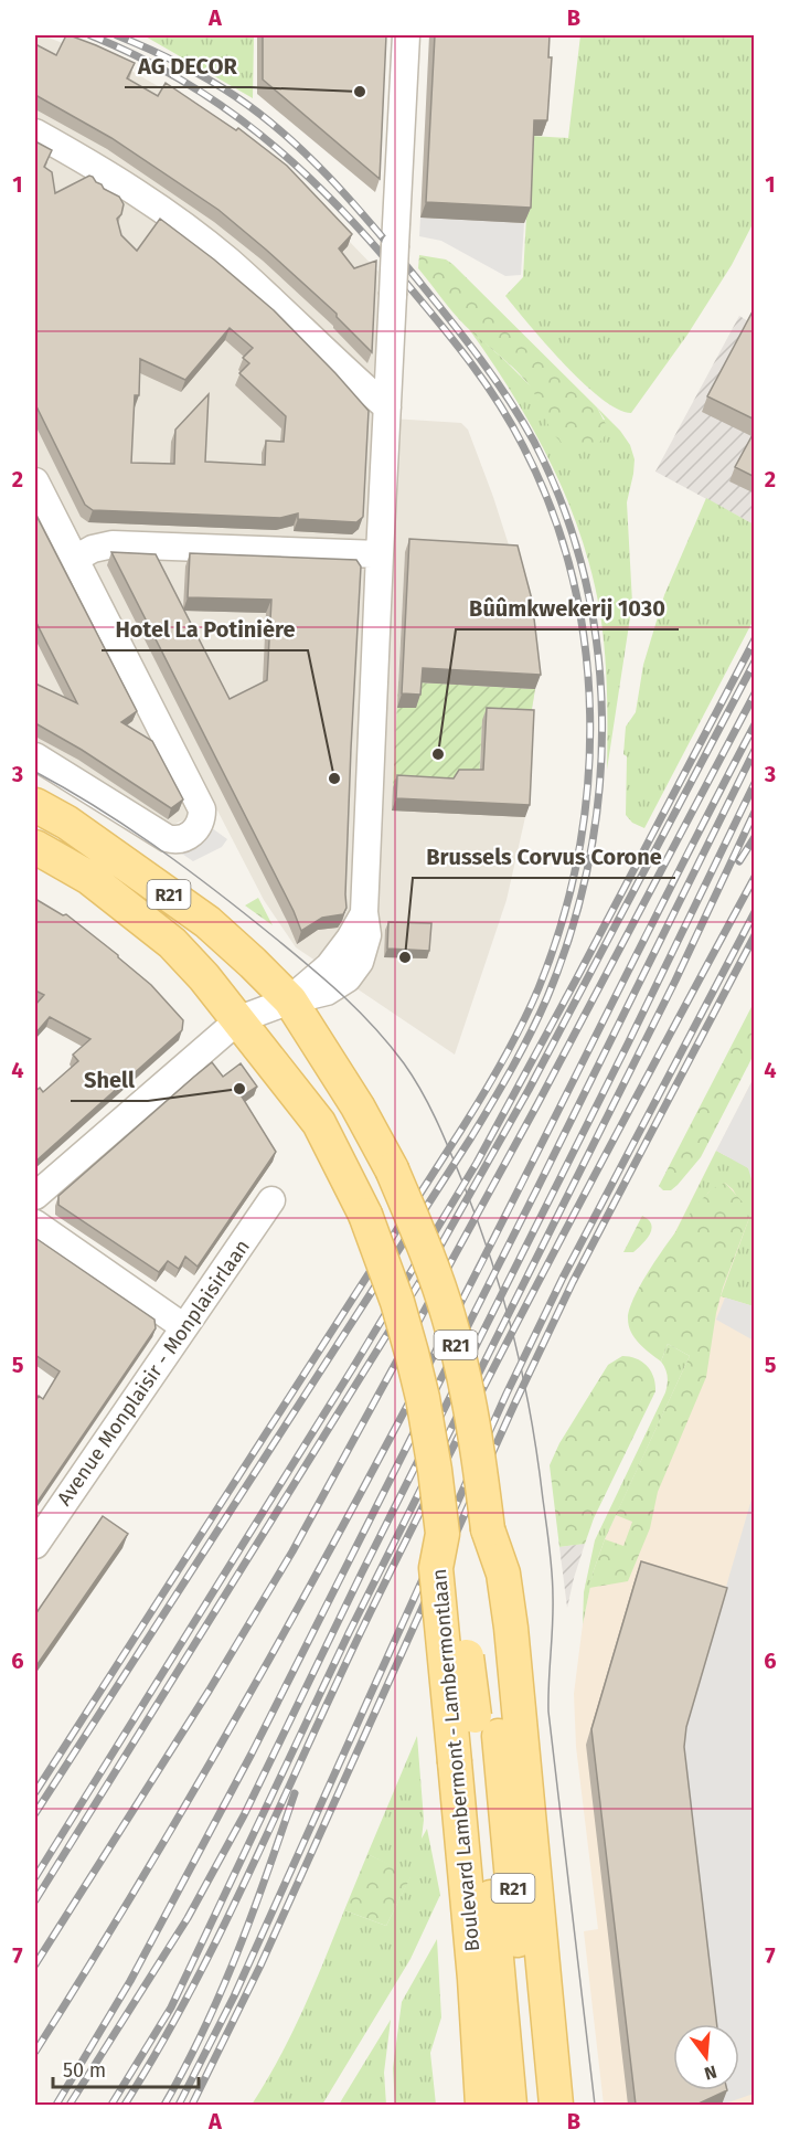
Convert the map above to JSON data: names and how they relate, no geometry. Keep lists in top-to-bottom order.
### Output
{
  "streets": {
    "main road": ["R21", "Boulevard Lambermont - Lambermontlaan"],
    "street": ["Avenue Monplaisir - Monplaisirlaan"]
  },
  "crossings": [
    ["R21", "Boulevard Lambermont - Lambermontlaan"]
  ],
  "places": [
    "AG DECOR",
    "Bûûmkwekerij 1030",
    "Hotel La Potinière",
    "Brussels Corvus Corone",
    "Shell"
  ],
  "scale_bar": "50 m",
  "north": "bottom",
  "grid": {
    "columns": ["A", "B"],
    "rows": [
      "1",
      "2",
      "3",
      "4",
      "5",
      "6",
      "7"
    ]
  }
}
